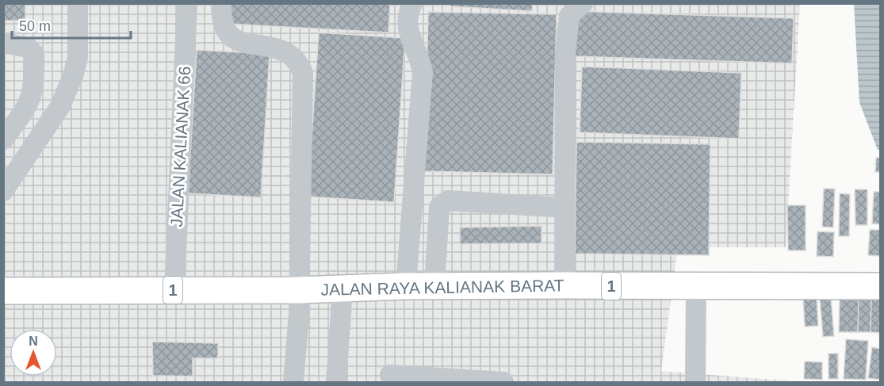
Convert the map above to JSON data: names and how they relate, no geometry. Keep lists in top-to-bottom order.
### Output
{
  "streets": {
    "highway": ["1", "JALAN RAYA KALIANAK BARAT"],
    "lane": ["JALAN KALIANAK 66"]
  },
  "crossings": [
    ["JALAN KALIANAK 66", "JALAN RAYA KALIANAK BARAT"]
  ],
  "scale_bar": "50 m",
  "north": "top"
}
